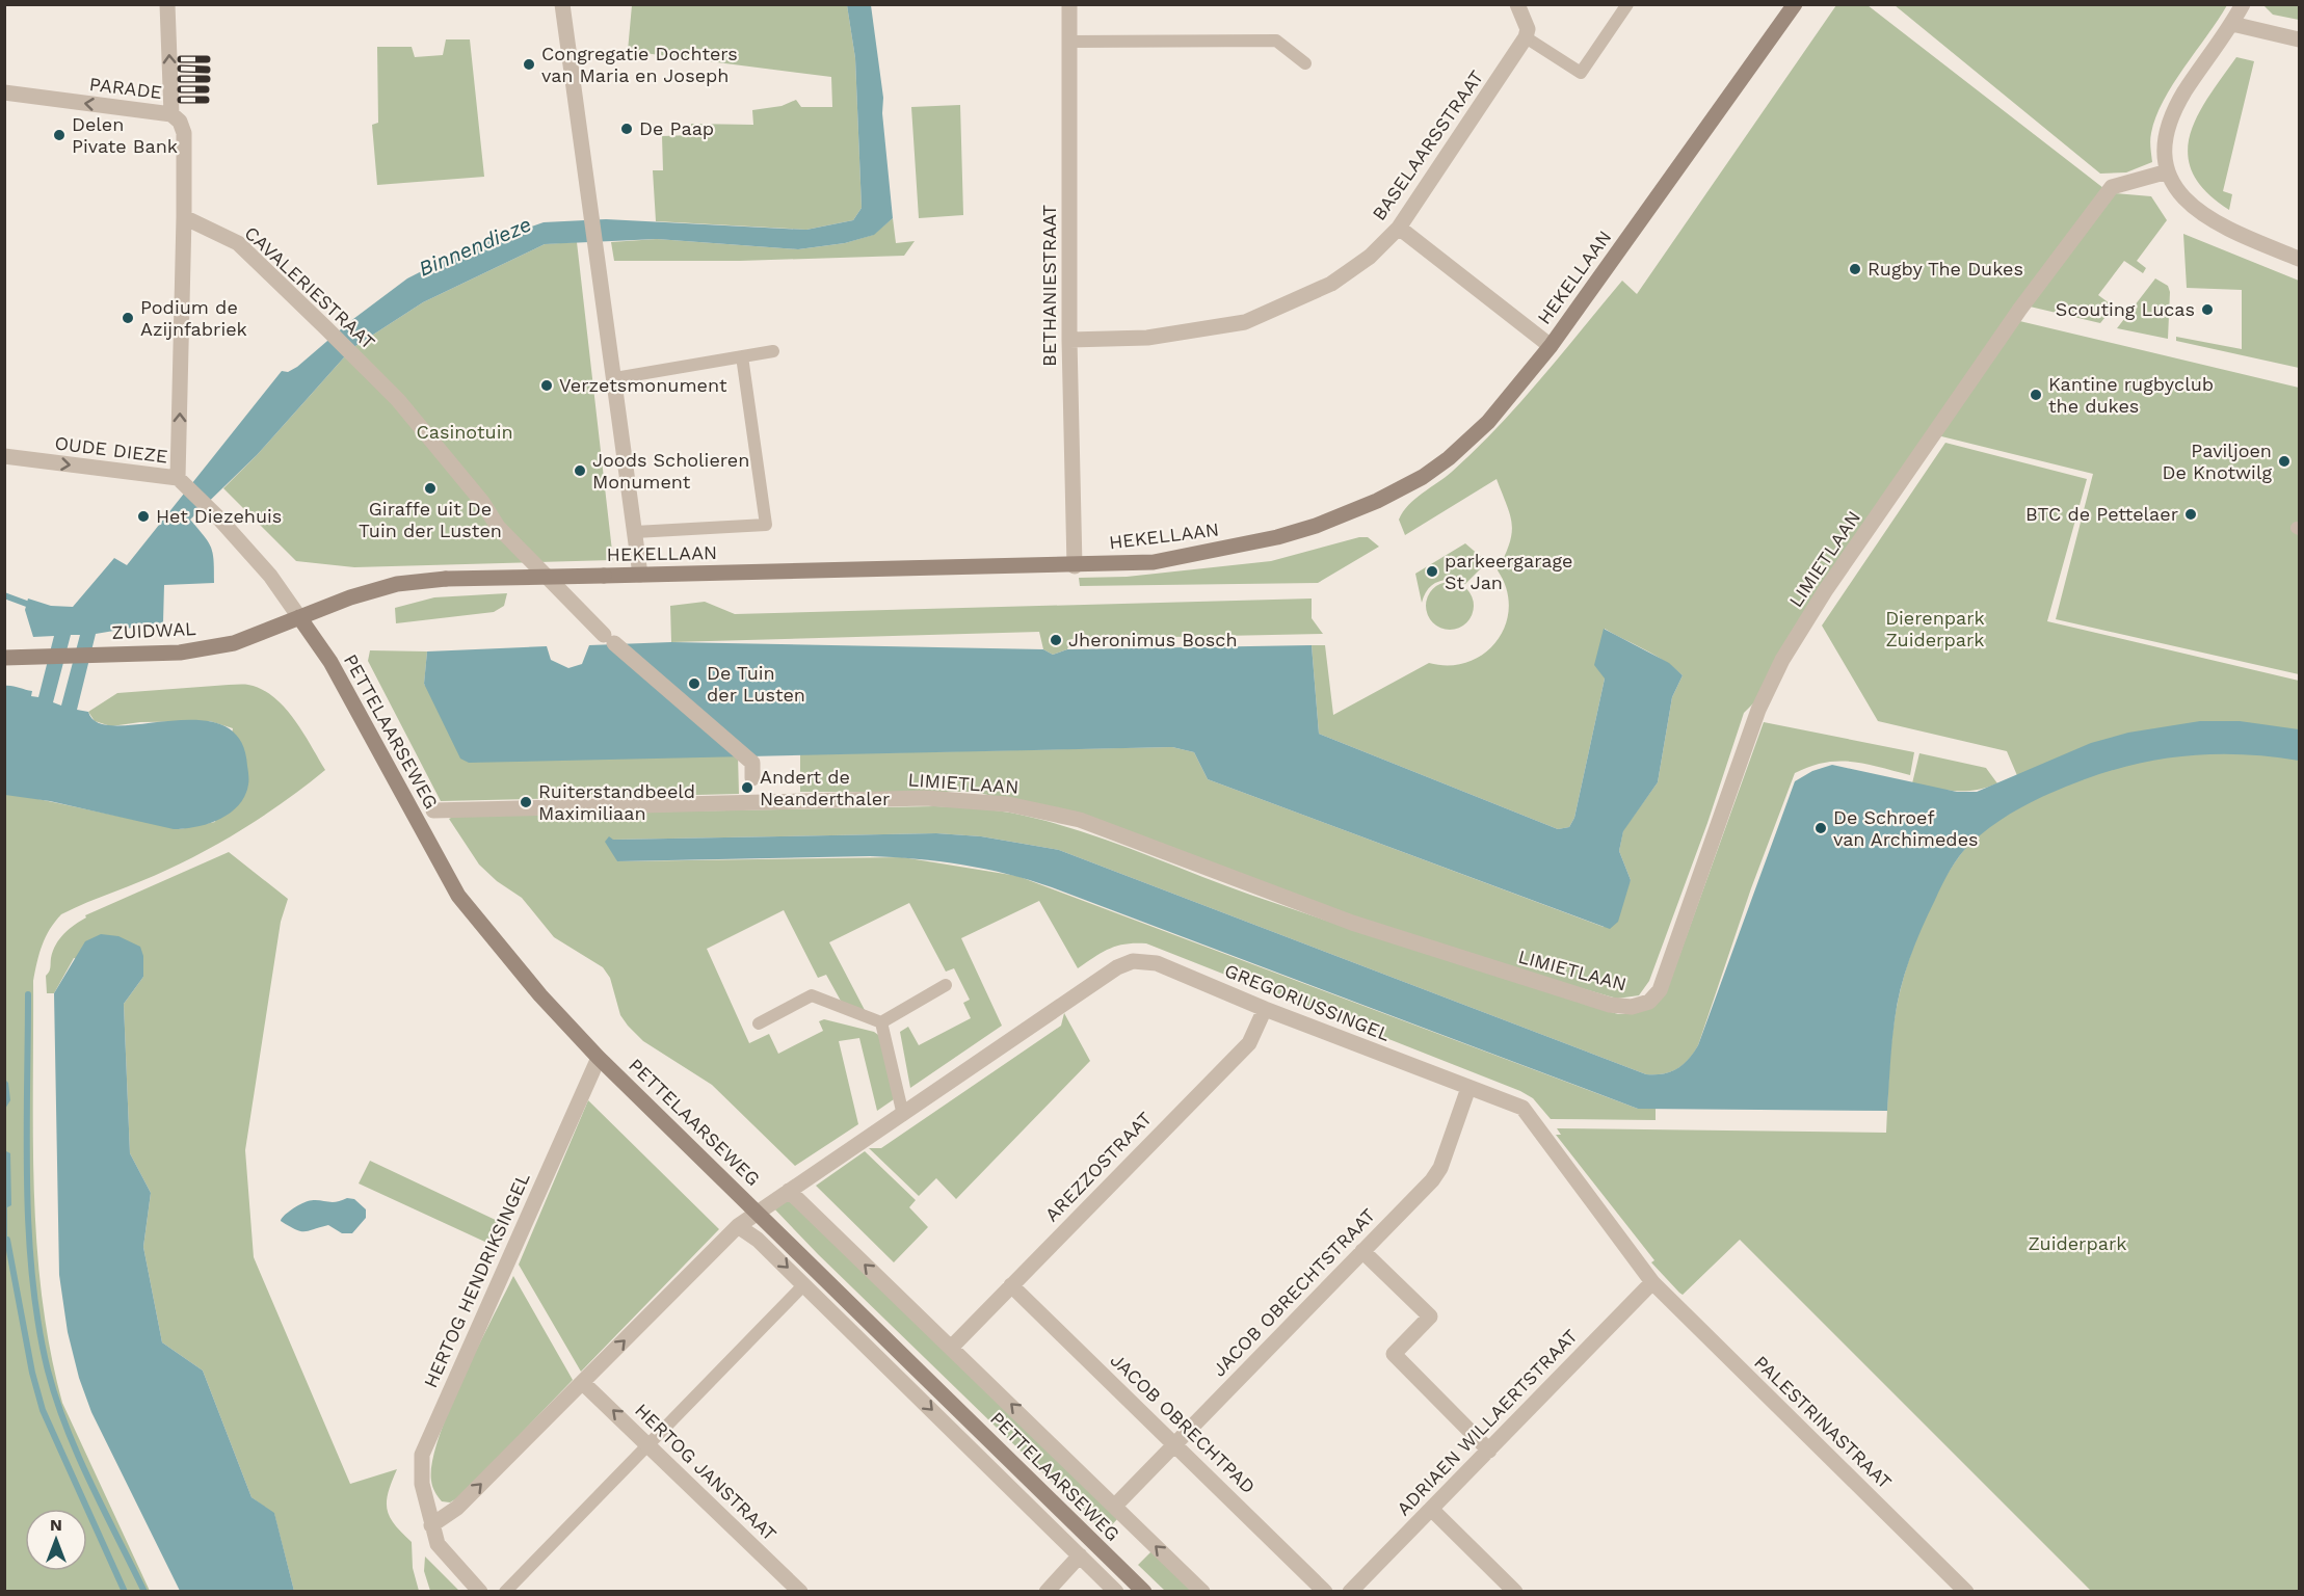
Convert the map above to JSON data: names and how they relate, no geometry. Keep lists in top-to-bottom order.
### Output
{
  "streets": {
    "main road": ["HEKELLAAN", "ZUIDWAL", "PETTELAARSEWEG"],
    "street": [
      "PARADE",
      "BASELAARSSTRAAT",
      "BETHANIESTRAAT",
      "CAVALERIESTRAAT",
      "OUDE DIEZE",
      "LIMIETLAAN",
      "GREGORIUSSINGEL",
      "AREZZOSTRAAT",
      "HERTOG HENDRIKSINGEL",
      "JACOB OBRECHTSTRAAT",
      "ADRIAEN WILLAERTSTRAAT",
      "PALESTRINASTRAAT",
      "JACOB OBRECHTPAD",
      "HERTOG JANSTRAAT"
    ]
  },
  "crossings": [
    ["BASELAARSSTRAAT", "BETHANIESTRAAT"],
    ["HEKELLAAN", "BETHANIESTRAAT"],
    ["HEKELLAAN", "ZUIDWAL"],
    ["HEKELLAAN", "PETTELAARSEWEG"],
    ["ZUIDWAL", "PETTELAARSEWEG"],
    ["PETTELAARSEWEG", "GREGORIUSSINGEL"],
    ["PETTELAARSEWEG", "AREZZOSTRAAT"],
    ["PETTELAARSEWEG", "HERTOG HENDRIKSINGEL"],
    ["PETTELAARSEWEG", "JACOB OBRECHTSTRAAT"],
    ["GREGORIUSSINGEL", "AREZZOSTRAAT"],
    ["GREGORIUSSINGEL", "JACOB OBRECHTSTRAAT"],
    ["GREGORIUSSINGEL", "ADRIAEN WILLAERTSTRAAT"],
    ["GREGORIUSSINGEL", "PALESTRINASTRAAT"],
    ["AREZZOSTRAAT", "JACOB OBRECHTPAD"],
    ["JACOB OBRECHTSTRAAT", "JACOB OBRECHTPAD"],
    ["ADRIAEN WILLAERTSTRAAT", "PALESTRINASTRAAT"]
  ],
  "one_way": ["OUDE DIEZE"],
  "water": ["Binnendieze"],
  "parks": ["Casinotuin", "Dierenpark Zuiderpark", "Zuiderpark"],
  "places": [
    "Congregatie Dochters van Maria en Joseph",
    "De Paap",
    "Delen Pivate Bank",
    "Rugby The Dukes",
    "Scouting Lucas",
    "Podium de Azijnfabriek",
    "Verzetsmonument",
    "Kantine rugbyclub the dukes",
    "Paviljoen De Knotwilg",
    "Joods Scholieren Monument",
    "Giraffe uit De Tuin der Lusten",
    "BTC de Pettelaer",
    "Het Diezehuis",
    "parkeergarage St Jan",
    "Jheronimus Bosch",
    "De Tuin der Lusten",
    "Andert de Neanderthaler",
    "Ruiterstandbeeld Maximiliaan",
    "De Schroef van Archimedes"
  ],
  "north": "top"
}
